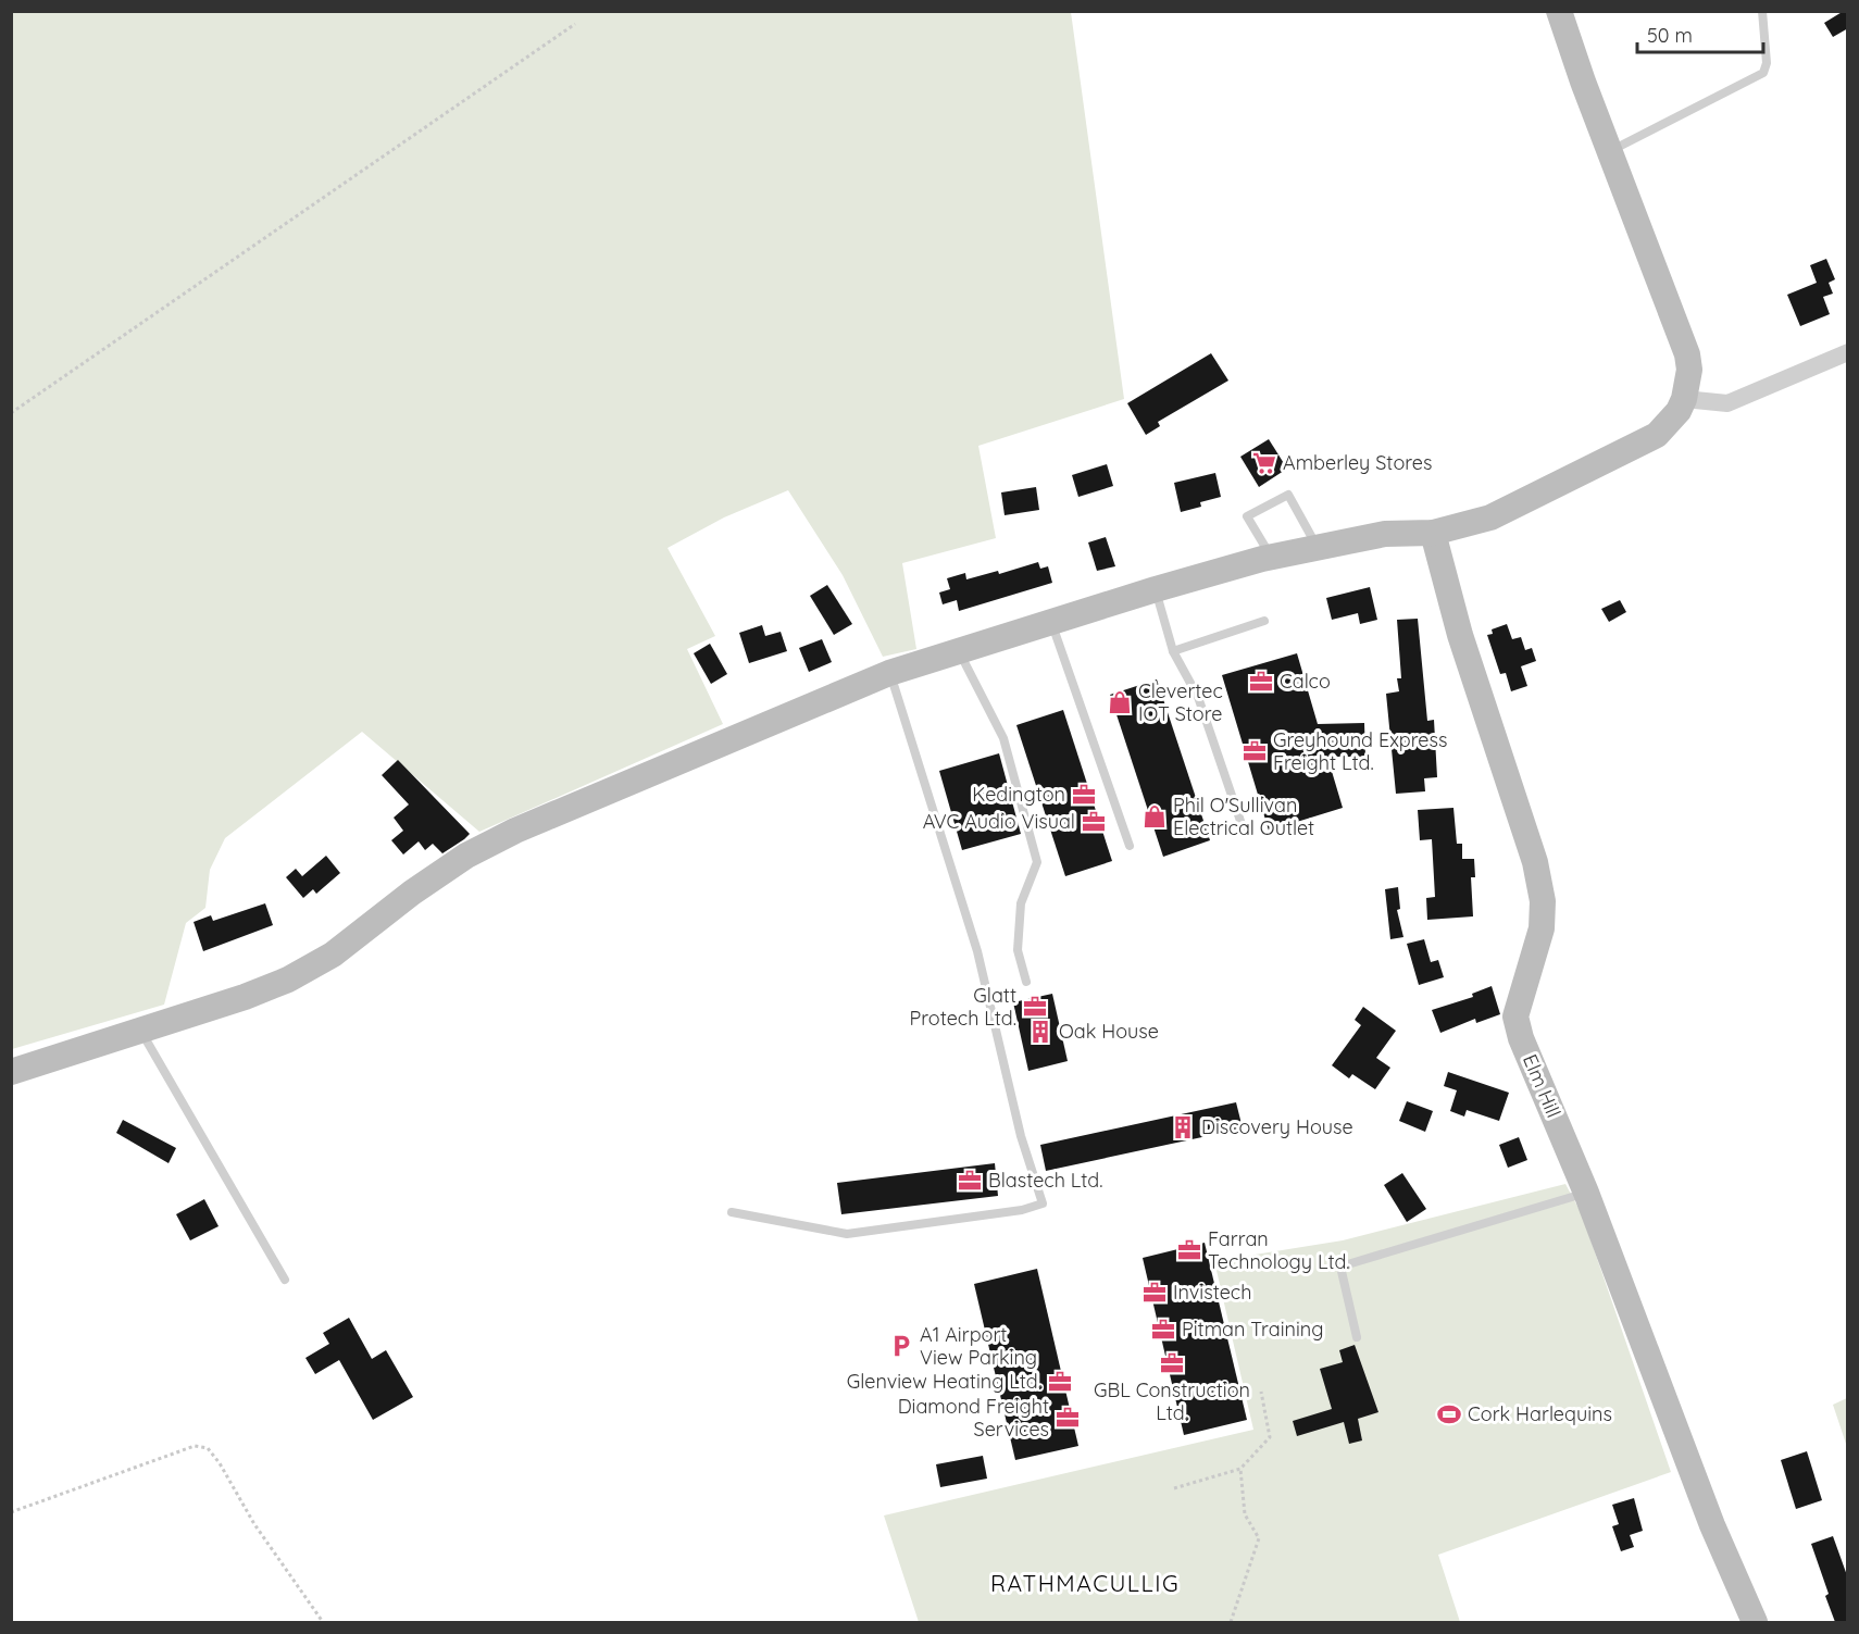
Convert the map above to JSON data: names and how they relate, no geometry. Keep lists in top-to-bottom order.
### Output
{
  "streets": {
    "street": ["Elm Hill"]
  },
  "districts": ["RATHMACULLIG"],
  "places": {
    "supermarket": ["Amberley Stores"],
    "office": [
      "Calco",
      "Greyhound Express Freight Ltd.",
      "Kedington",
      "AVC Audio Visual",
      "Glatt Protech Ltd.",
      "Blastech Ltd.",
      "Farran Technology Ltd.",
      "Invistech",
      "Pitman Training",
      "GBL Construction Ltd.",
      "Glenview Heating Ltd.",
      "Diamond Freight Services"
    ],
    "shop": ["Clevertec IOT Store", "Phil O'Sullivan Electrical Outlet"],
    "building": ["Oak House", "Discovery House"],
    "parking": ["A1 Airport View Parking"],
    "sports": ["Cork Harlequins"]
  },
  "scale_bar": "50 m"
}
